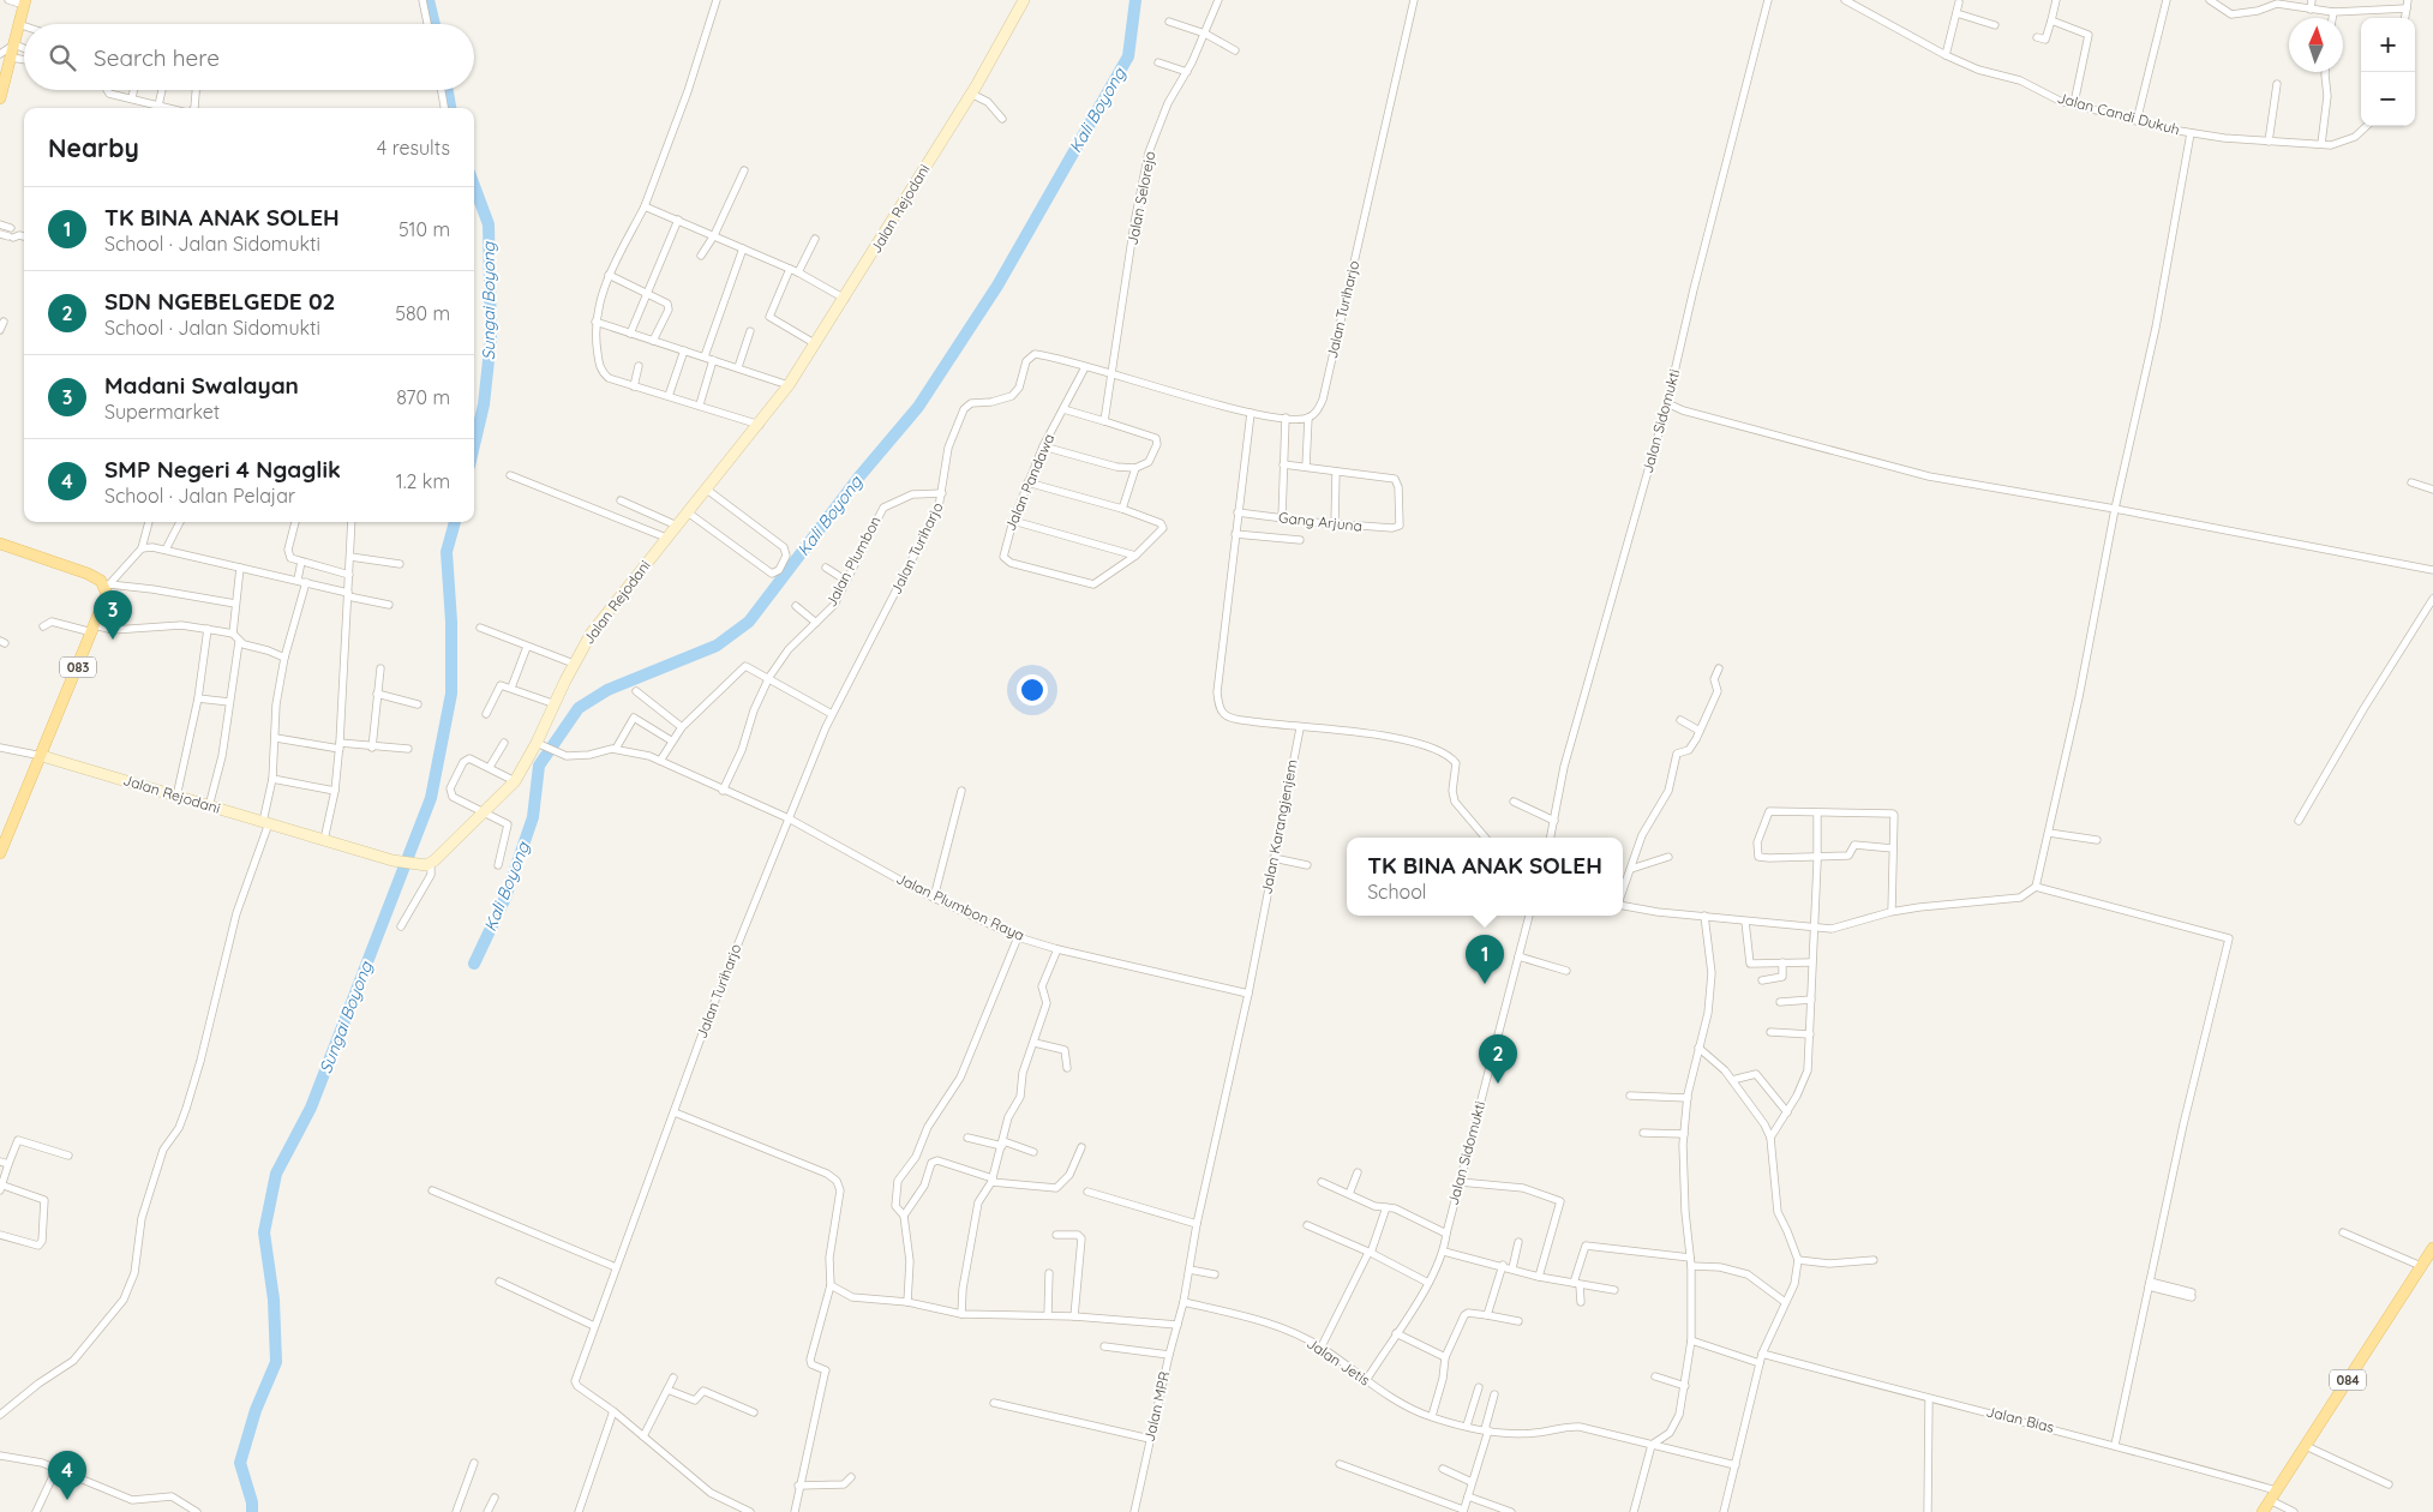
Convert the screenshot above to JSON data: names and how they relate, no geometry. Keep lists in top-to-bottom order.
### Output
{
  "streets": {
    "main road": ["Jalan Rejodani", "083", "084"],
    "street": [
      "Jalan Candi Dukuh",
      "Jalan Selorejo",
      "Jalan Turiharjo",
      "Jalan Sidomukti",
      "Jalan Pandawa",
      "Gang Arjuna",
      "Jalan Plumbon",
      "Jalan Karangjenjem",
      "Jalan Plumbon Raya",
      "Jalan Jetis",
      "Jalan MPR",
      "Jalan Bias"
    ]
  },
  "crossings": [
    ["Jalan Selorejo", "Jalan Turiharjo"],
    ["Jalan Rejodani", "083"],
    ["Jalan Turiharjo", "Jalan Pandawa"],
    ["Jalan Turiharjo", "Jalan Plumbon"],
    ["Jalan Turiharjo", "Jalan Plumbon Raya"],
    ["Jalan Sidomukti", "Jalan Jetis"],
    ["Jalan Plumbon", "Jalan Plumbon Raya"],
    ["Jalan Karangjenjem", "Jalan Plumbon Raya"],
    ["Jalan Karangjenjem", "Jalan Jetis"],
    ["Jalan Karangjenjem", "Jalan MPR"],
    ["Jalan Jetis", "Jalan MPR"],
    ["084", "Jalan Bias"]
  ],
  "water": ["Kali Boyong", "Sungai Boyong"],
  "north": "top",
  "page": {
    "map_buttons": ["+", "−"],
    "search": "Search here",
    "heading": ["Nearby", "4 results"],
    "list": [
      {
        "mark": "1",
        "name": "TK BINA ANAK SOLEH",
        "note": "School · Jalan Sidomukti",
        "value": "510 m"
      },
      {
        "mark": "2",
        "name": "SDN NGEBELGEDE 02",
        "note": "School · Jalan Sidomukti",
        "value": "580 m"
      },
      {
        "mark": "3",
        "name": "Madani Swalayan",
        "note": "Supermarket",
        "value": "870 m"
      },
      {
        "mark": "4",
        "name": "SMP Negeri 4 Ngaglik",
        "note": "School · Jalan Pelajar",
        "value": "1.2 km"
      }
    ],
    "pins": [
      "3",
      "1",
      "2",
      "4"
    ],
    "popup": ["TK BINA ANAK SOLEH", "School"]
  }
}
